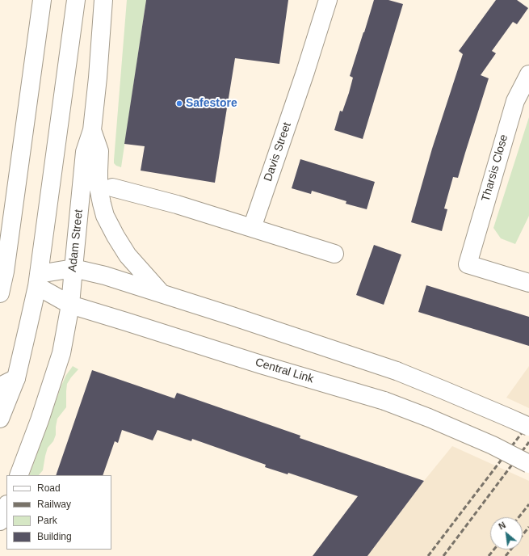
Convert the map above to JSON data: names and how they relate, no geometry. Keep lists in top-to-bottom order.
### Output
{
  "streets": {
    "main road": [
      "Davis Street",
      "Tharsis Close",
      "Adam Street",
      "Central Link"
    ]
  },
  "crossings": [
    ["Adam Street", "Central Link"]
  ],
  "places": ["Safestore"],
  "legend": [
    "Road",
    "Railway",
    "Park",
    "Building"
  ],
  "north": "top left"
}
